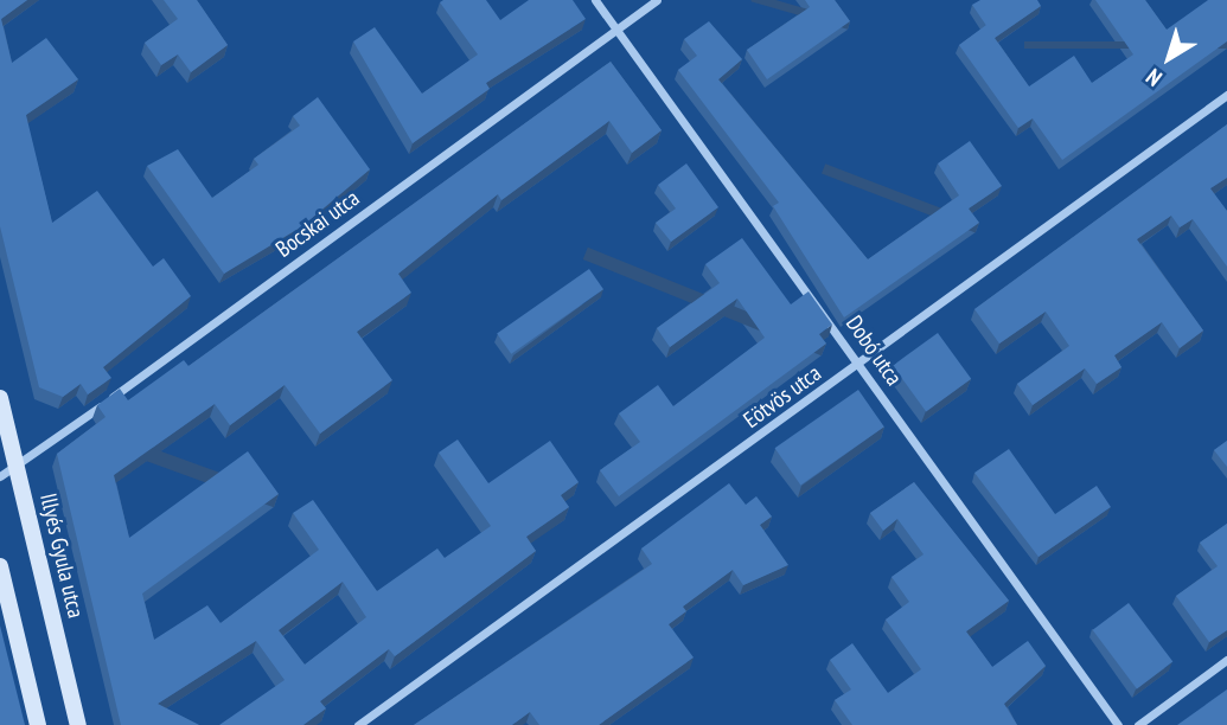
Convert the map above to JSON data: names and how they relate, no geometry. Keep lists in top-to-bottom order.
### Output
{
  "streets": {
    "main road": ["Illyés Gyula utca"],
    "street": ["Bocskai utca", "Dobó utca", "Eötvös utca"]
  },
  "crossings": [
    ["Bocskai utca", "Dobó utca"],
    ["Bocskai utca", "Illyés Gyula utca"],
    ["Dobó utca", "Eötvös utca"]
  ],
  "north": "bottom left"
}
